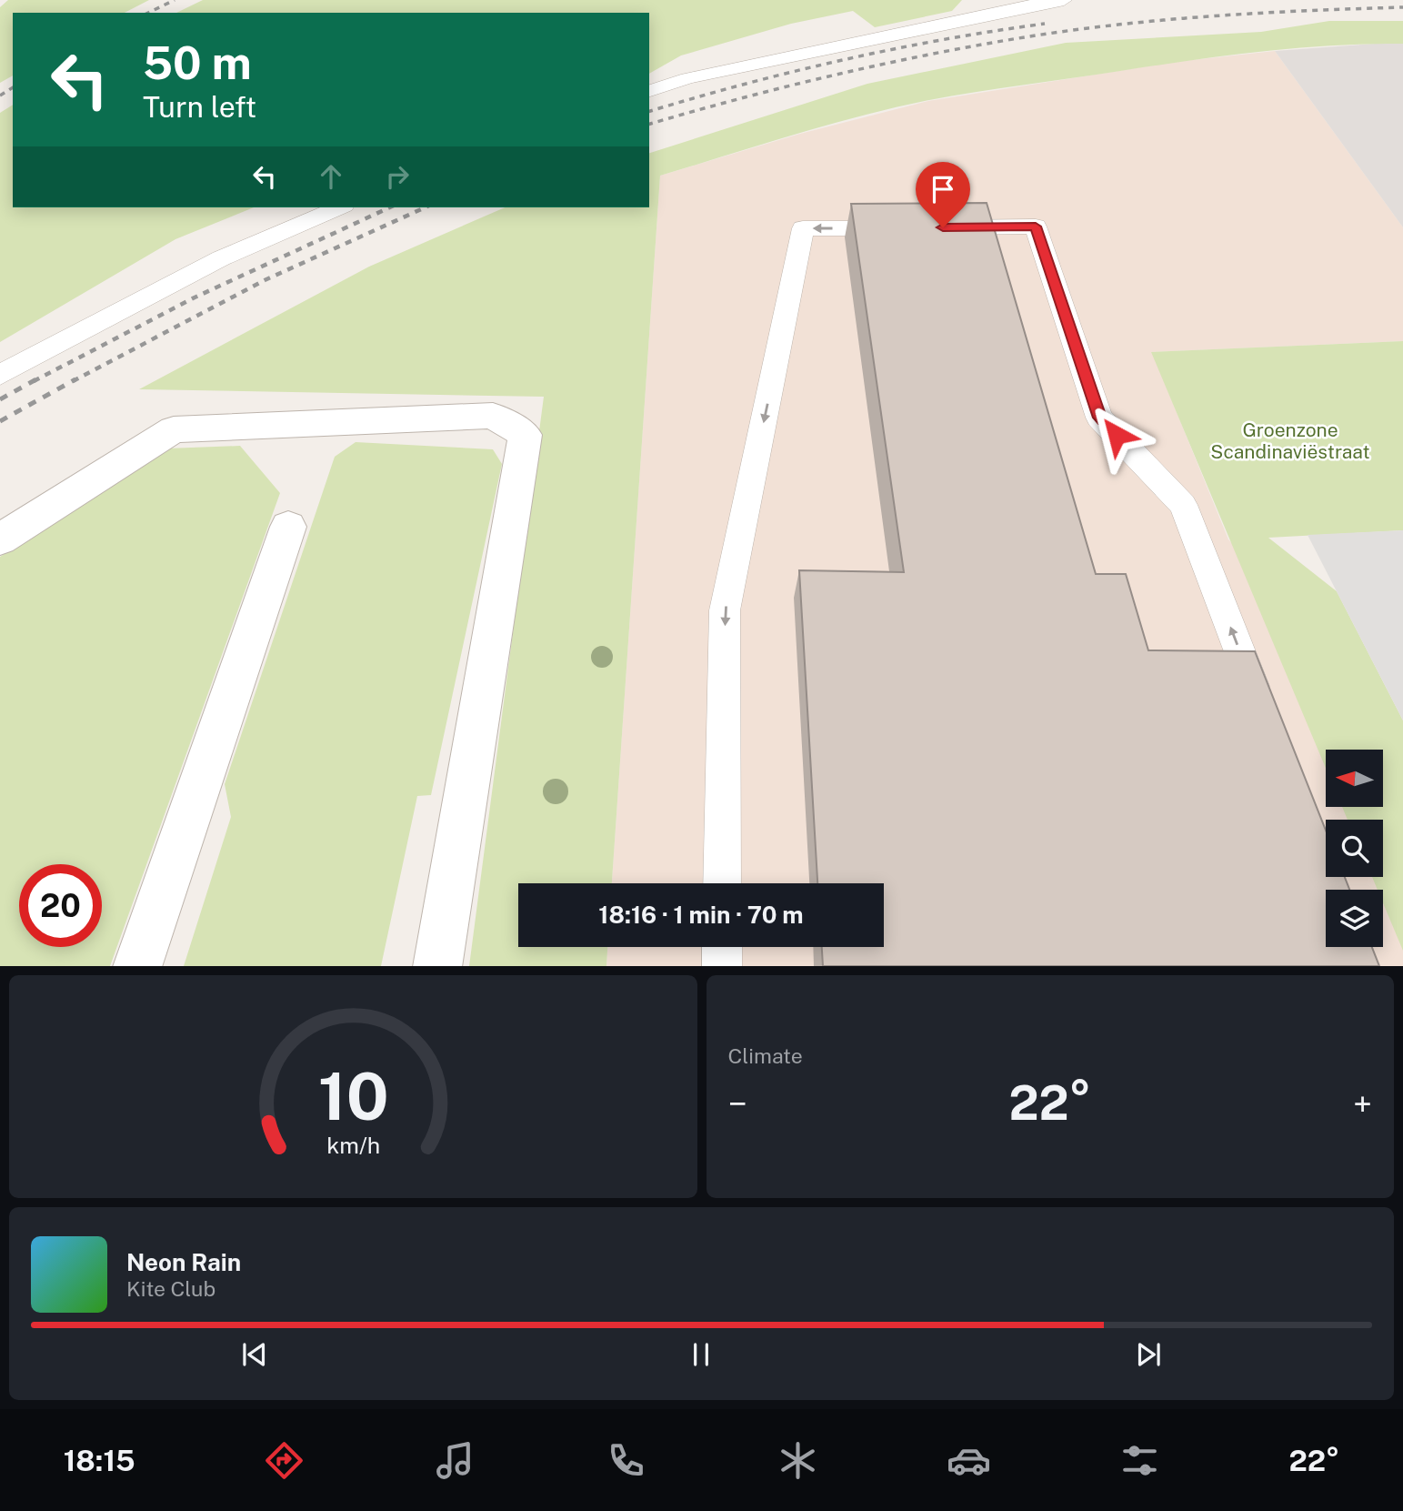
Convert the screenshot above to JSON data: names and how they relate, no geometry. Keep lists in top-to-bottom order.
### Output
{
  "parks": ["Groenzone Scandinaviëstraat"],
  "north": "left",
  "page": {
    "turn": ["50 m", "Turn left"],
    "limit": "20",
    "trip": "18:16 · 1 min · 70 m",
    "tile": "Climate",
    "heat": ["−", "22°", "+"],
    "song": ["Neon Rain", "Kite Club"],
    "tabs": ["18:15", "22°"],
    "gauge": ["10", "km/h"]
  }
}
